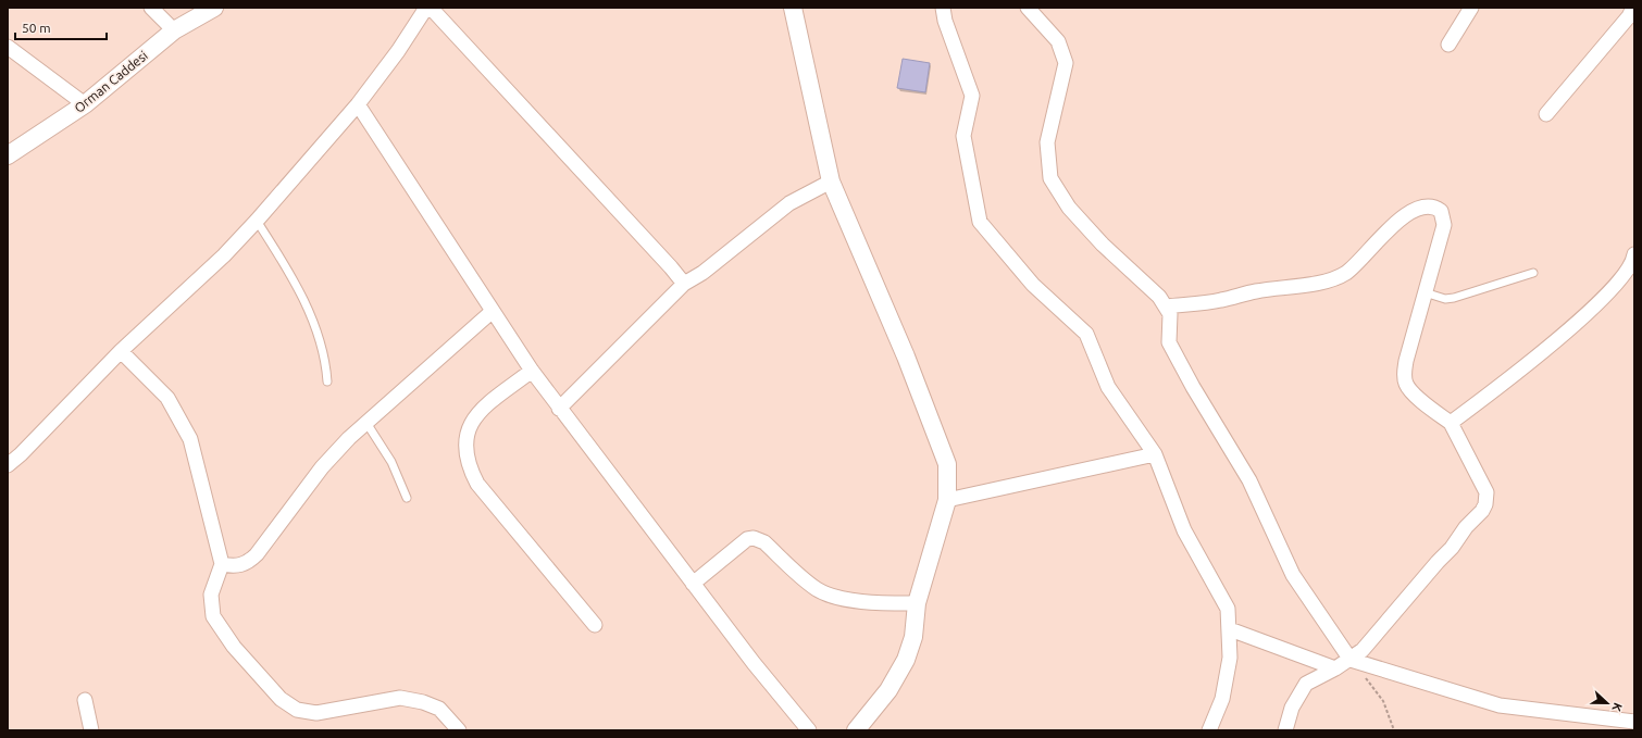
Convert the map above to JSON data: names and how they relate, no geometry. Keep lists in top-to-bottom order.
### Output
{
  "streets": {
    "street": ["Orman Caddesi"]
  },
  "scale_bar": "50 m",
  "north": "right"
}
